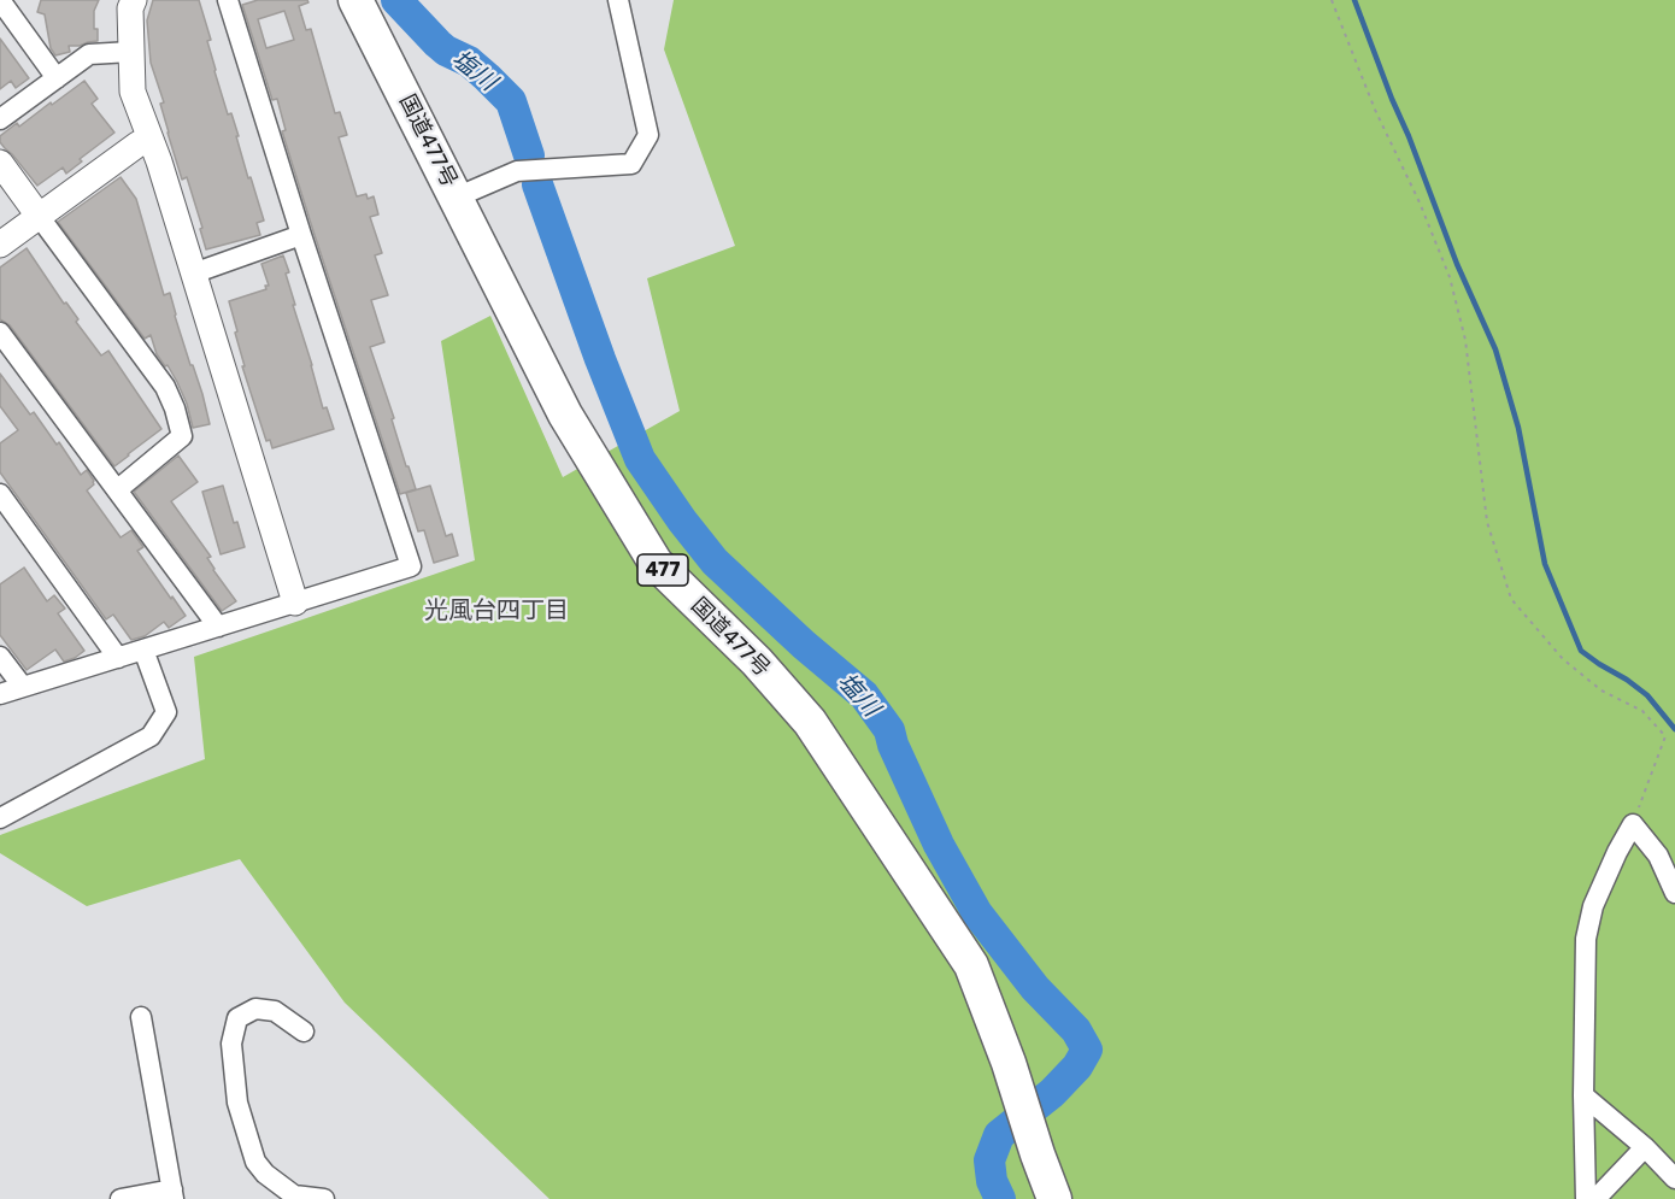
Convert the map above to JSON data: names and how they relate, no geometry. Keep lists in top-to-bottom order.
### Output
{
  "streets": {
    "highway": ["国道477号", "477"]
  },
  "districts": ["光風台四丁目"],
  "water": ["塩川"]
}
